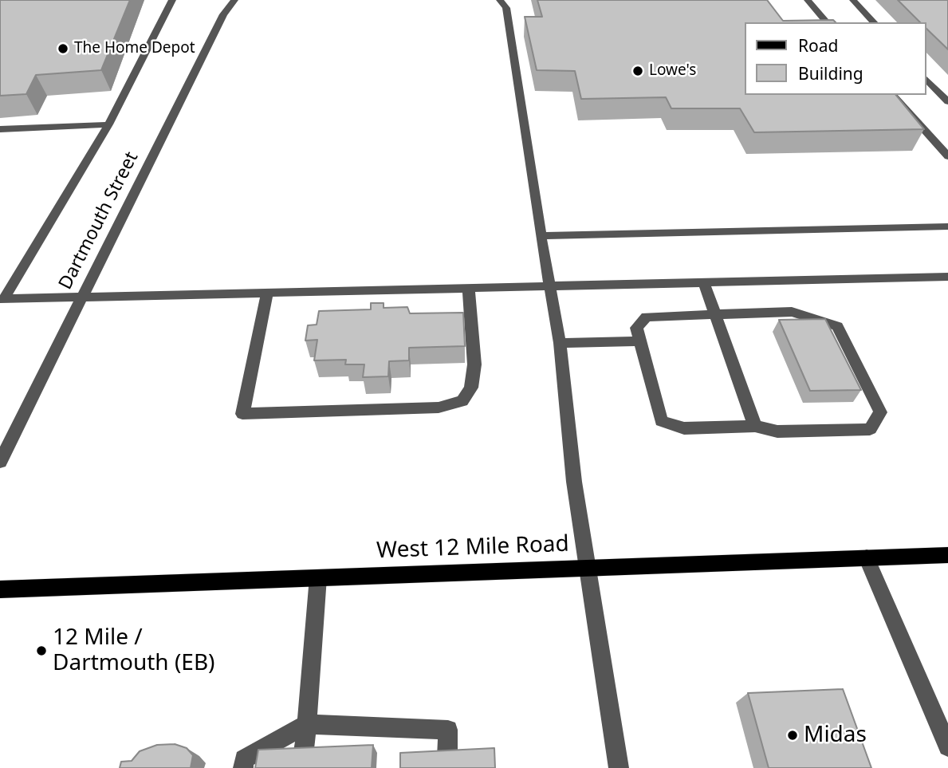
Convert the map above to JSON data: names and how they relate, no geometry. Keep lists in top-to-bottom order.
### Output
{
  "streets": {
    "main road": ["West 12 Mile Road"],
    "street": ["Dartmouth Street"]
  },
  "places": [
    "The Home Depot",
    "Lowe's",
    "12 Mile / Dartmouth (EB)",
    "Midas"
  ],
  "legend": ["Road", "Building"]
}
